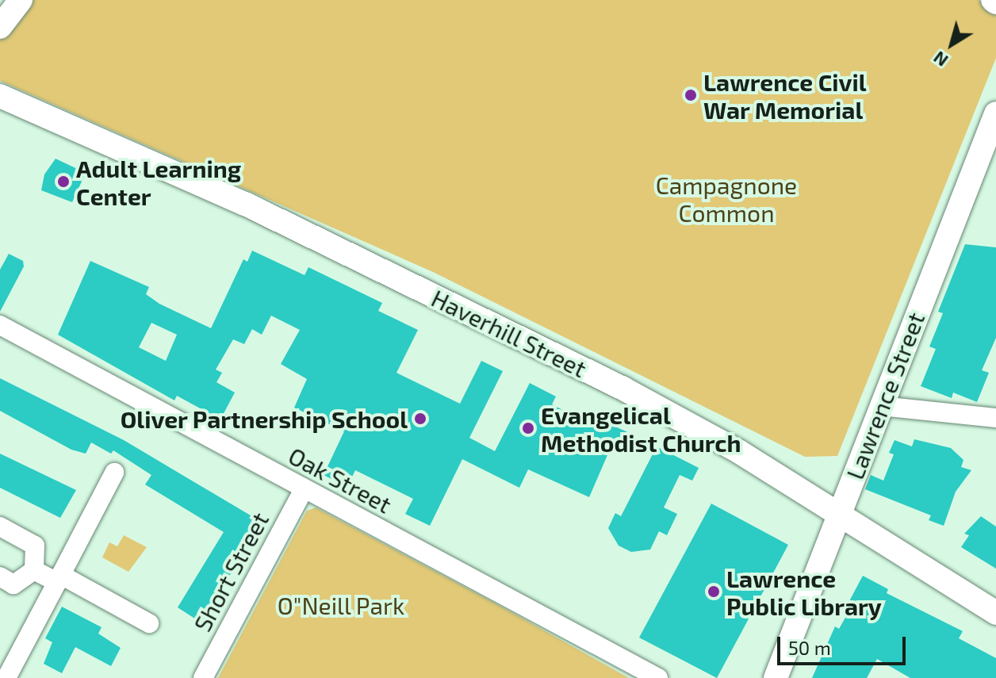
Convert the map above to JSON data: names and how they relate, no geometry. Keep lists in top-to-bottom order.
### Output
{
  "streets": {
    "main road": ["Haverhill Street", "Lawrence Street"],
    "street": ["Oak Street", "Short Street"]
  },
  "crossings": [
    ["Haverhill Street", "Lawrence Street"],
    ["Oak Street", "Short Street"]
  ],
  "parks": ["Campagnone Common", "O\"Neill Park"],
  "places": [
    "Lawrence Civil War Memorial",
    "Adult Learning Center",
    "Oliver Partnership School",
    "Evangelical Methodist Church",
    "Lawrence Public Library"
  ],
  "scale_bar": "50 m",
  "north": "bottom left"
}
